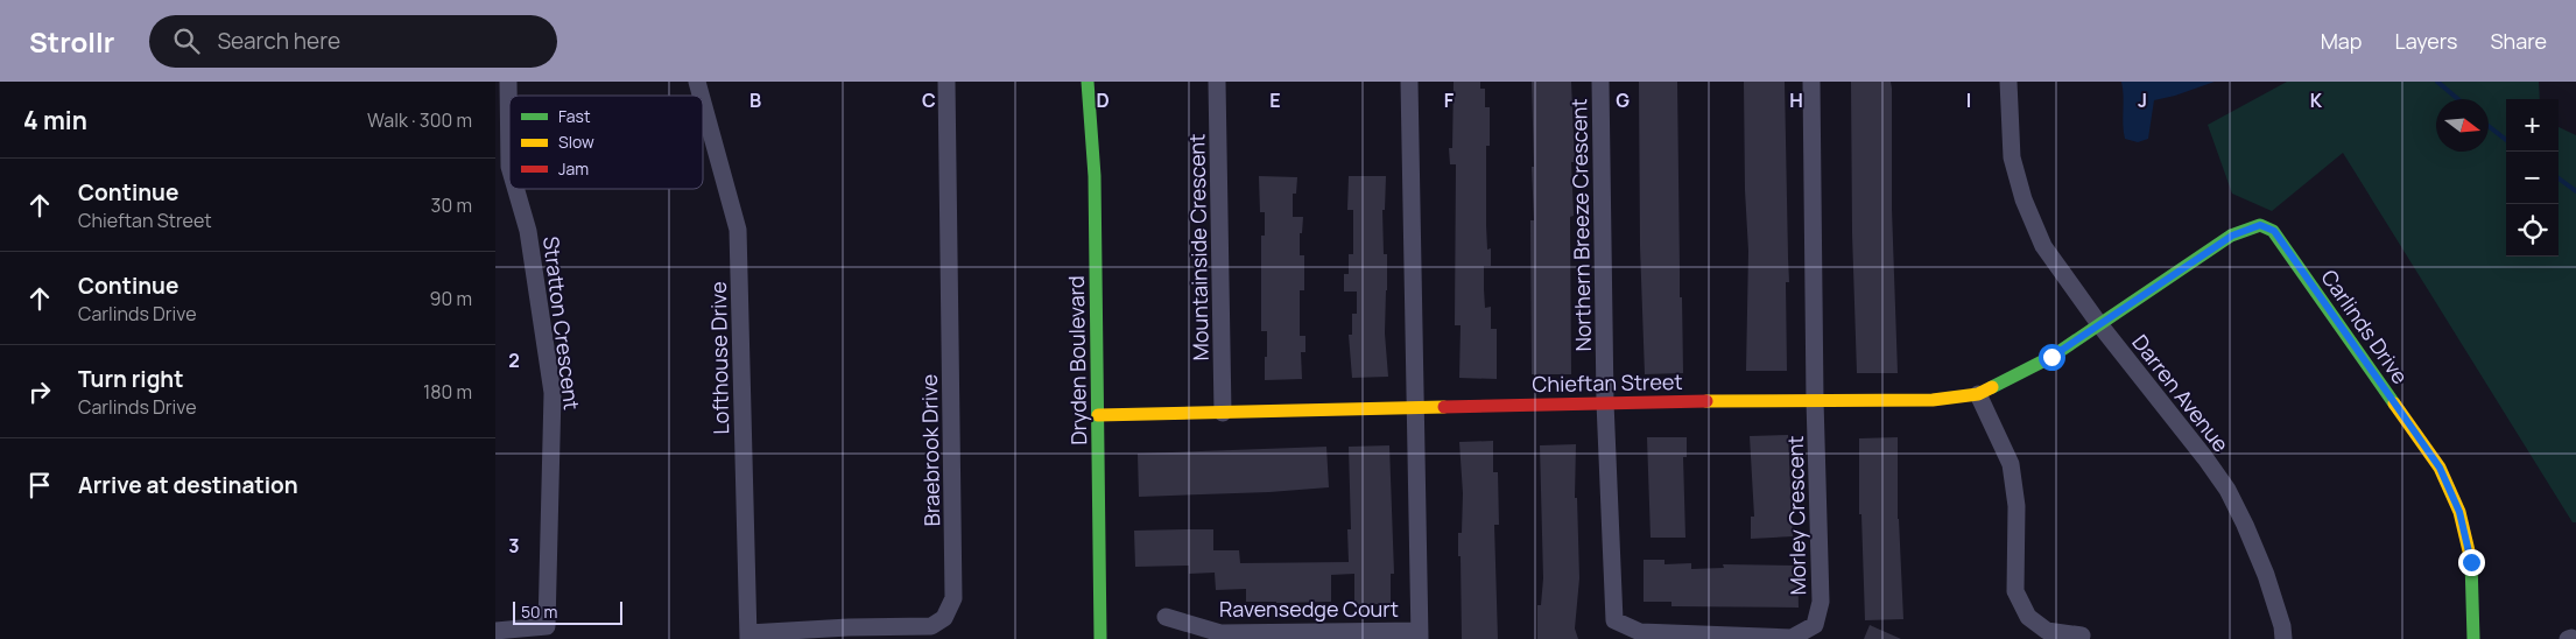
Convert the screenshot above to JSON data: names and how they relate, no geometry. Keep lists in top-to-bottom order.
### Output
{
  "streets": {
    "street": [
      "Northern Breeze Crescent",
      "Mountainside Crescent",
      "Stratton Crescent",
      "Carlinds Drive",
      "Lofthouse Drive",
      "Dryden Boulevard",
      "Chieftan Street",
      "Darren Avenue",
      "Braebrook Drive",
      "Morley Crescent",
      "Ravensedge Court"
    ]
  },
  "crossings": [
    ["Northern Breeze Crescent", "Chieftan Street"],
    ["Northern Breeze Crescent", "Morley Crescent"],
    ["Mountainside Crescent", "Chieftan Street"],
    ["Carlinds Drive", "Chieftan Street"],
    ["Carlinds Drive", "Darren Avenue"],
    ["Lofthouse Drive", "Braebrook Drive"],
    ["Dryden Boulevard", "Chieftan Street"],
    ["Chieftan Street", "Darren Avenue"],
    ["Chieftan Street", "Morley Crescent"]
  ],
  "legend": ["Fast", "Slow", "Jam"],
  "scale_bar": "50 m",
  "north": "right",
  "page": {
    "header": "Strollr",
    "search": "Search here",
    "nav": ["Map", "Layers", "Share"],
    "heading": ["4 min", "Walk · 300 m"],
    "map_buttons": ["+", "−"],
    "list": [
      ["Continue", "Chieftan Street", "30 m"],
      ["Continue", "Carlinds Drive", "90 m"],
      ["Turn right", "Carlinds Drive", "180 m"],
      "Arrive at destination"
    ],
    "scale": "50 m"
  },
  "grid": {
    "columns": [
      "B",
      "C",
      "D",
      "E",
      "F",
      "G",
      "H",
      "I",
      "J",
      "K"
    ],
    "rows": ["2", "3"]
  }
}
